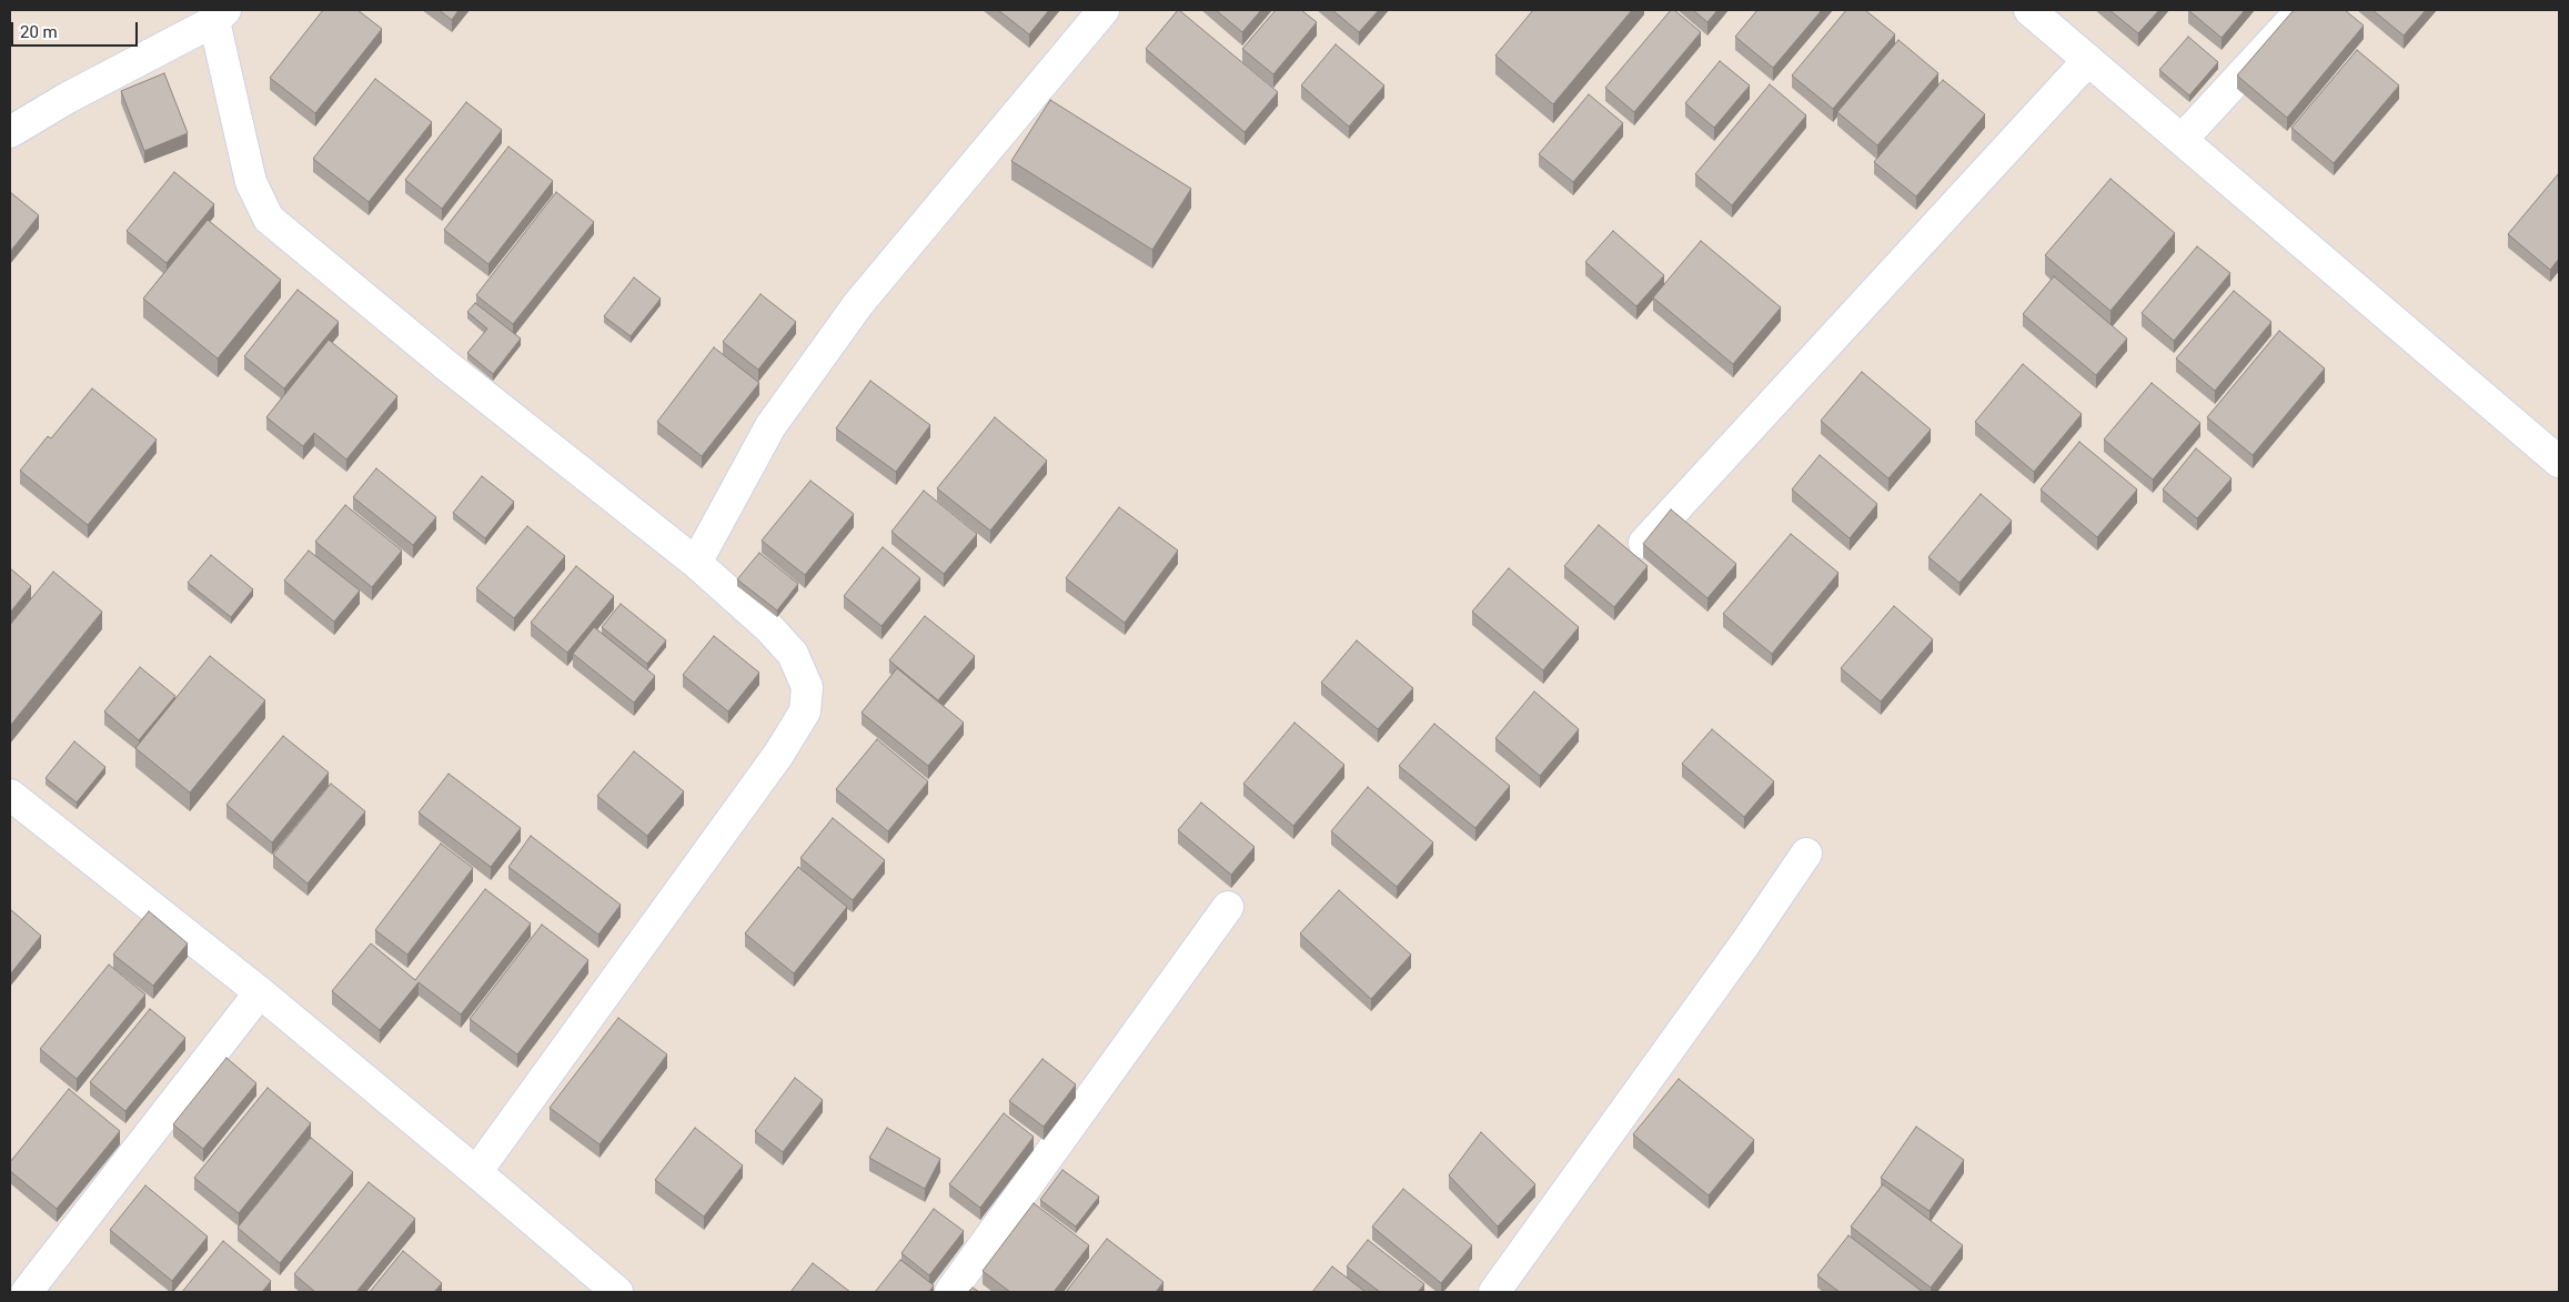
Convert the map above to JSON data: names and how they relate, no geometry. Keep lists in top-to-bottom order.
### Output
{
  "scale_bar": "20 m"
}
